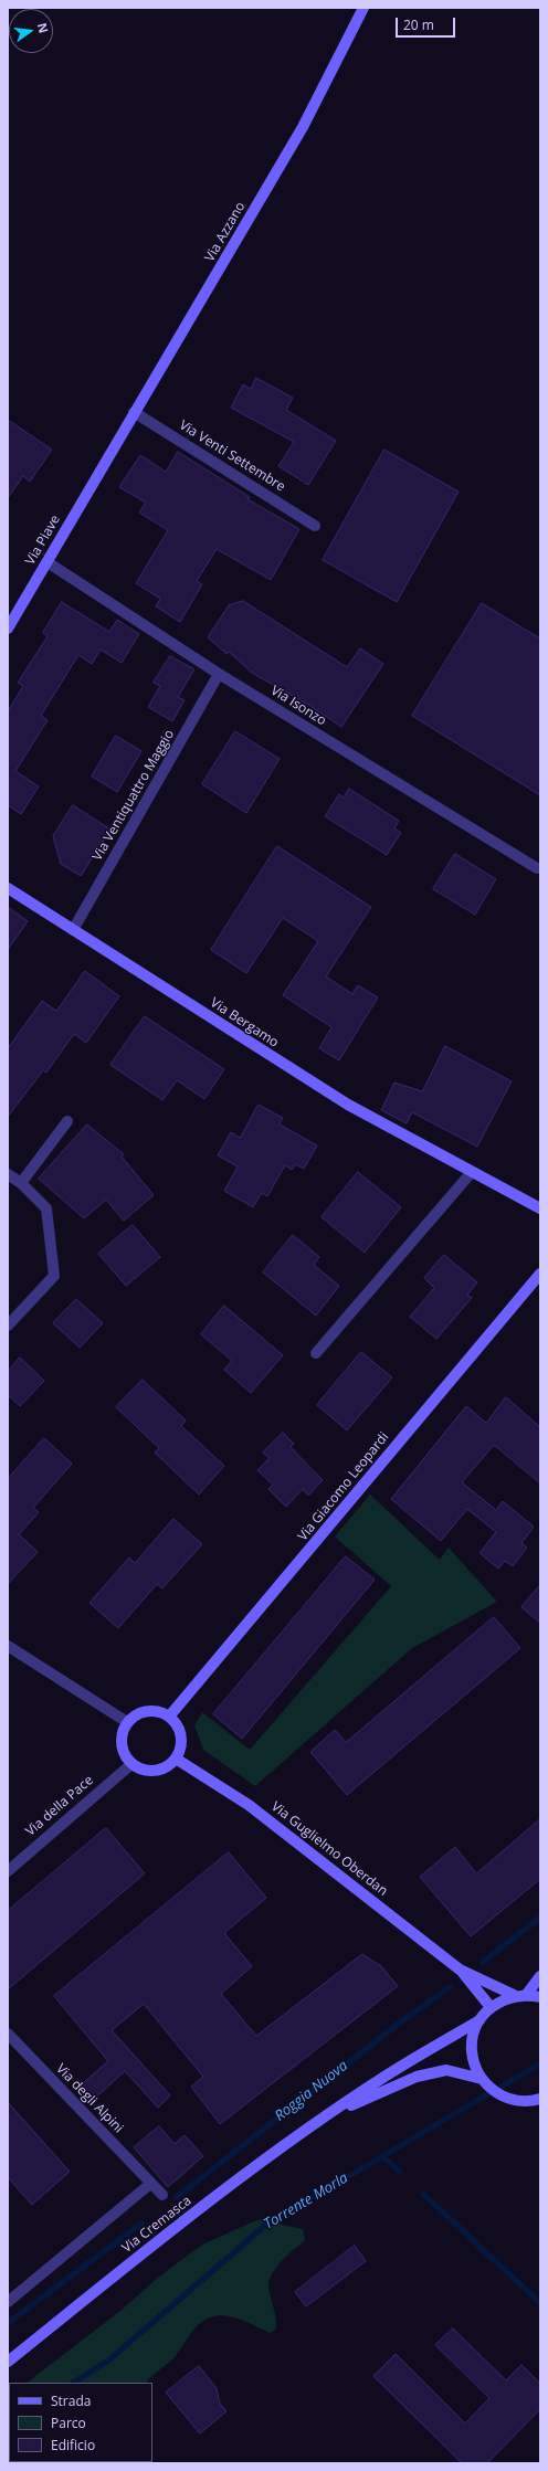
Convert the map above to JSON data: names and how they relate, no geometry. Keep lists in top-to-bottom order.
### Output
{
  "streets": {
    "street": [
      "Via Azzano",
      "Via Venti Settembre",
      "Via Piave",
      "Via Isonzo",
      "Via Ventiquattro Maggio",
      "Via Bergamo",
      "Via Giacomo Leopardi",
      "Via della Pace",
      "Via Guglielmo Oberdan",
      "Via degli Alpini",
      "Via Cremasca"
    ]
  },
  "crossings": [
    ["Via Azzano", "Via Venti Settembre"],
    ["Via Azzano", "Via Piave"],
    ["Via Piave", "Via Isonzo"],
    ["Via Isonzo", "Via Ventiquattro Maggio"],
    ["Via Ventiquattro Maggio", "Via Bergamo"],
    ["Via Giacomo Leopardi", "Via della Pace"],
    ["Via Giacomo Leopardi", "Via Guglielmo Oberdan"],
    ["Via della Pace", "Via Guglielmo Oberdan"]
  ],
  "water": ["Roggia Nuova", "Torrente Morla"],
  "legend": ["Strada", "Parco", "Edificio"],
  "scale_bar": "20 m",
  "north": "right"
}
